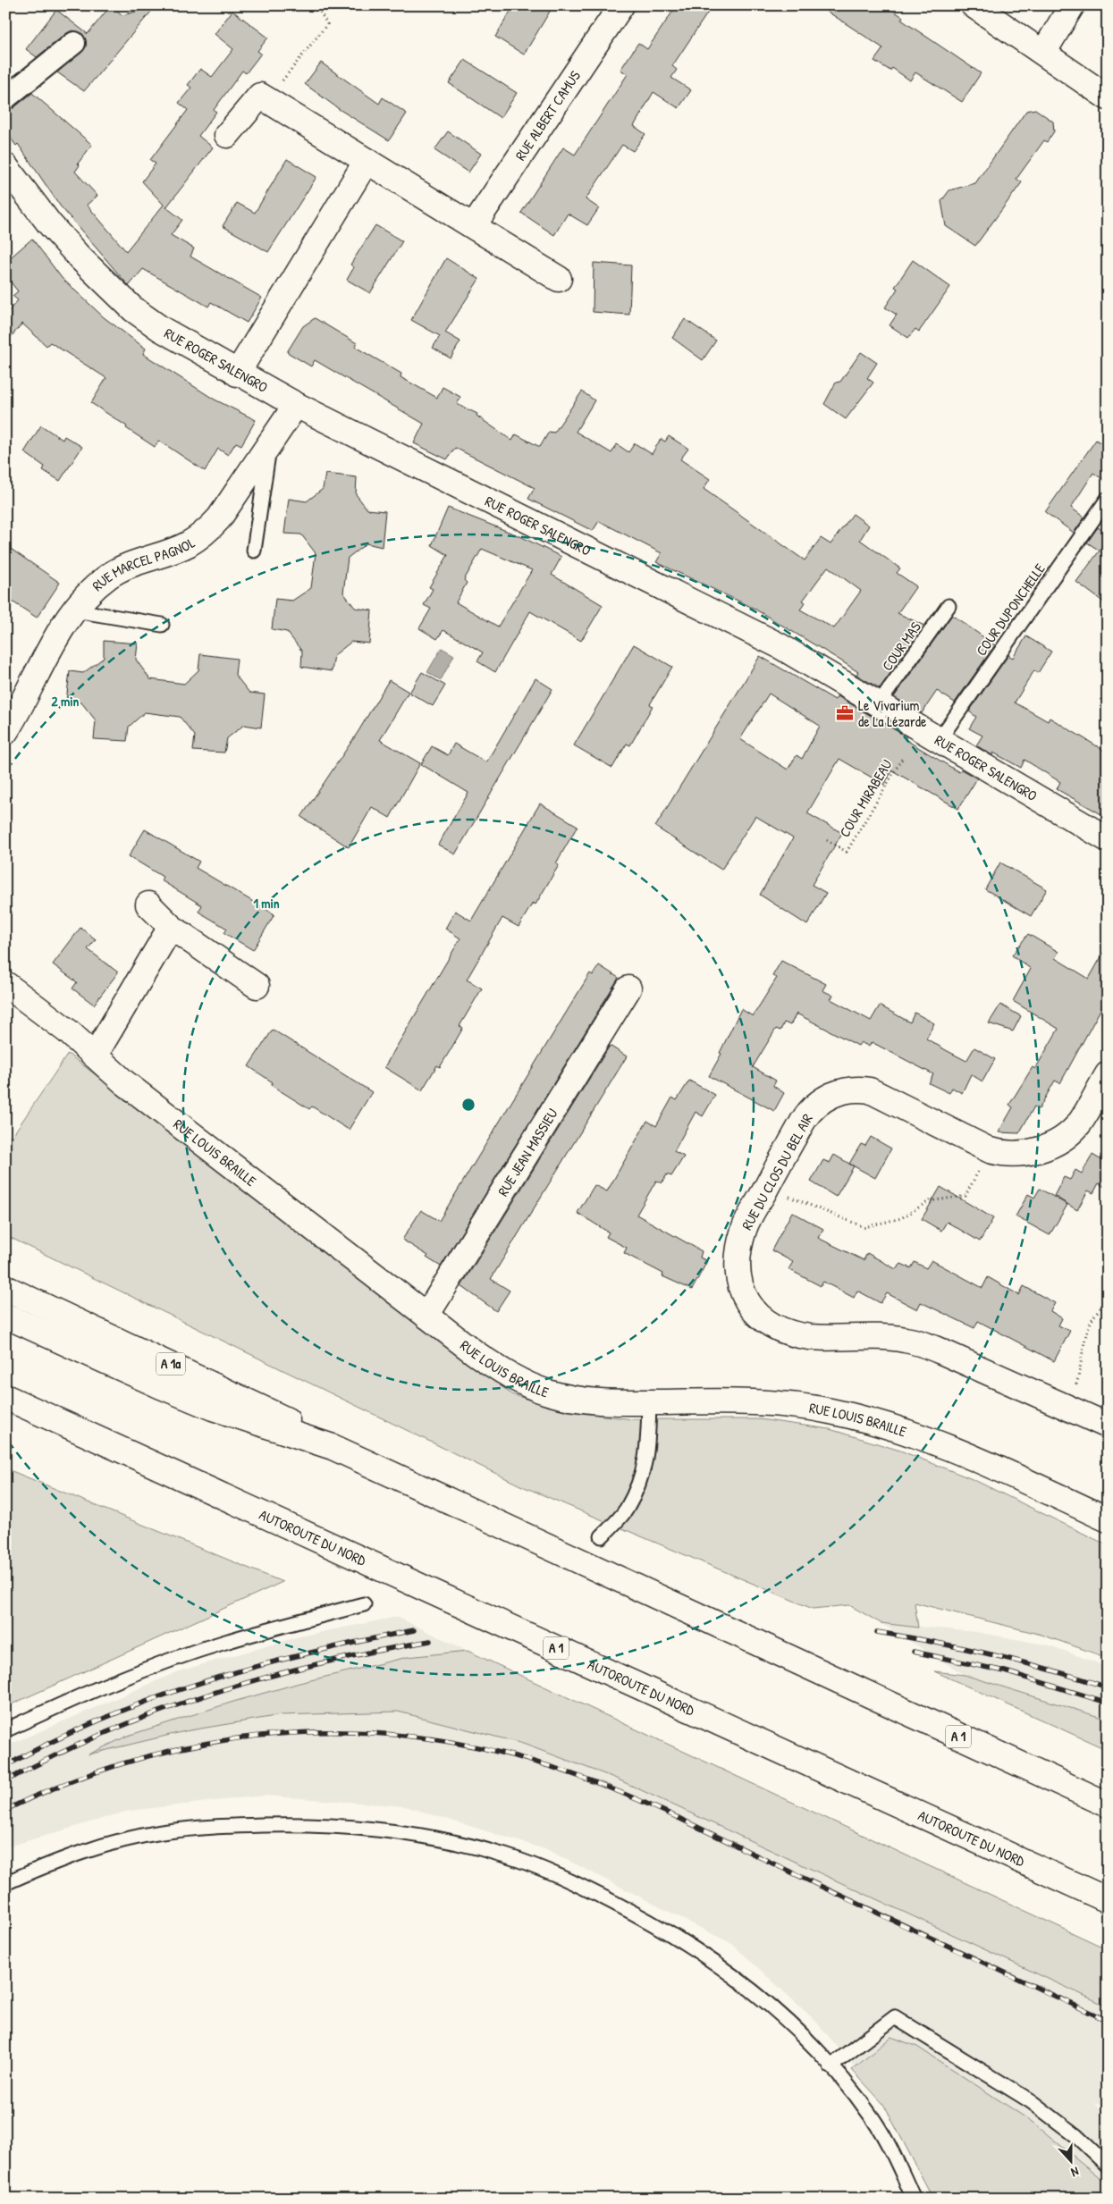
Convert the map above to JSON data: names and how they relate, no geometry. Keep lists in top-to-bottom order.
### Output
{
  "streets": {
    "main road": [
      "RUE ALBERT CAMUS",
      "RUE ROGER SALENGRO",
      "RUE MARCEL PAGNOL",
      "RUE LOUIS BRAILLE",
      "RUE JEAN MASSIEU",
      "RUE DU CLOS DU BEL AIR",
      "A 1a",
      "AUTOROUTE DU NORD",
      "A 1"
    ],
    "lane": ["COUR DUPONCHELLE", "COUR MAS"],
    "path": ["COUR MIRABEAU"]
  },
  "crossings": [
    ["RUE ROGER SALENGRO", "RUE MARCEL PAGNOL"],
    ["RUE ROGER SALENGRO", "COUR DUPONCHELLE"],
    ["RUE ROGER SALENGRO", "COUR MAS"],
    ["RUE LOUIS BRAILLE", "RUE JEAN MASSIEU"],
    ["A 1a", "A 1"]
  ],
  "places": {
    "office": ["Le Vivarium de La Lézarde"]
  },
  "north": "bottom",
  "rings": ["2 min", "1 min"]
}
